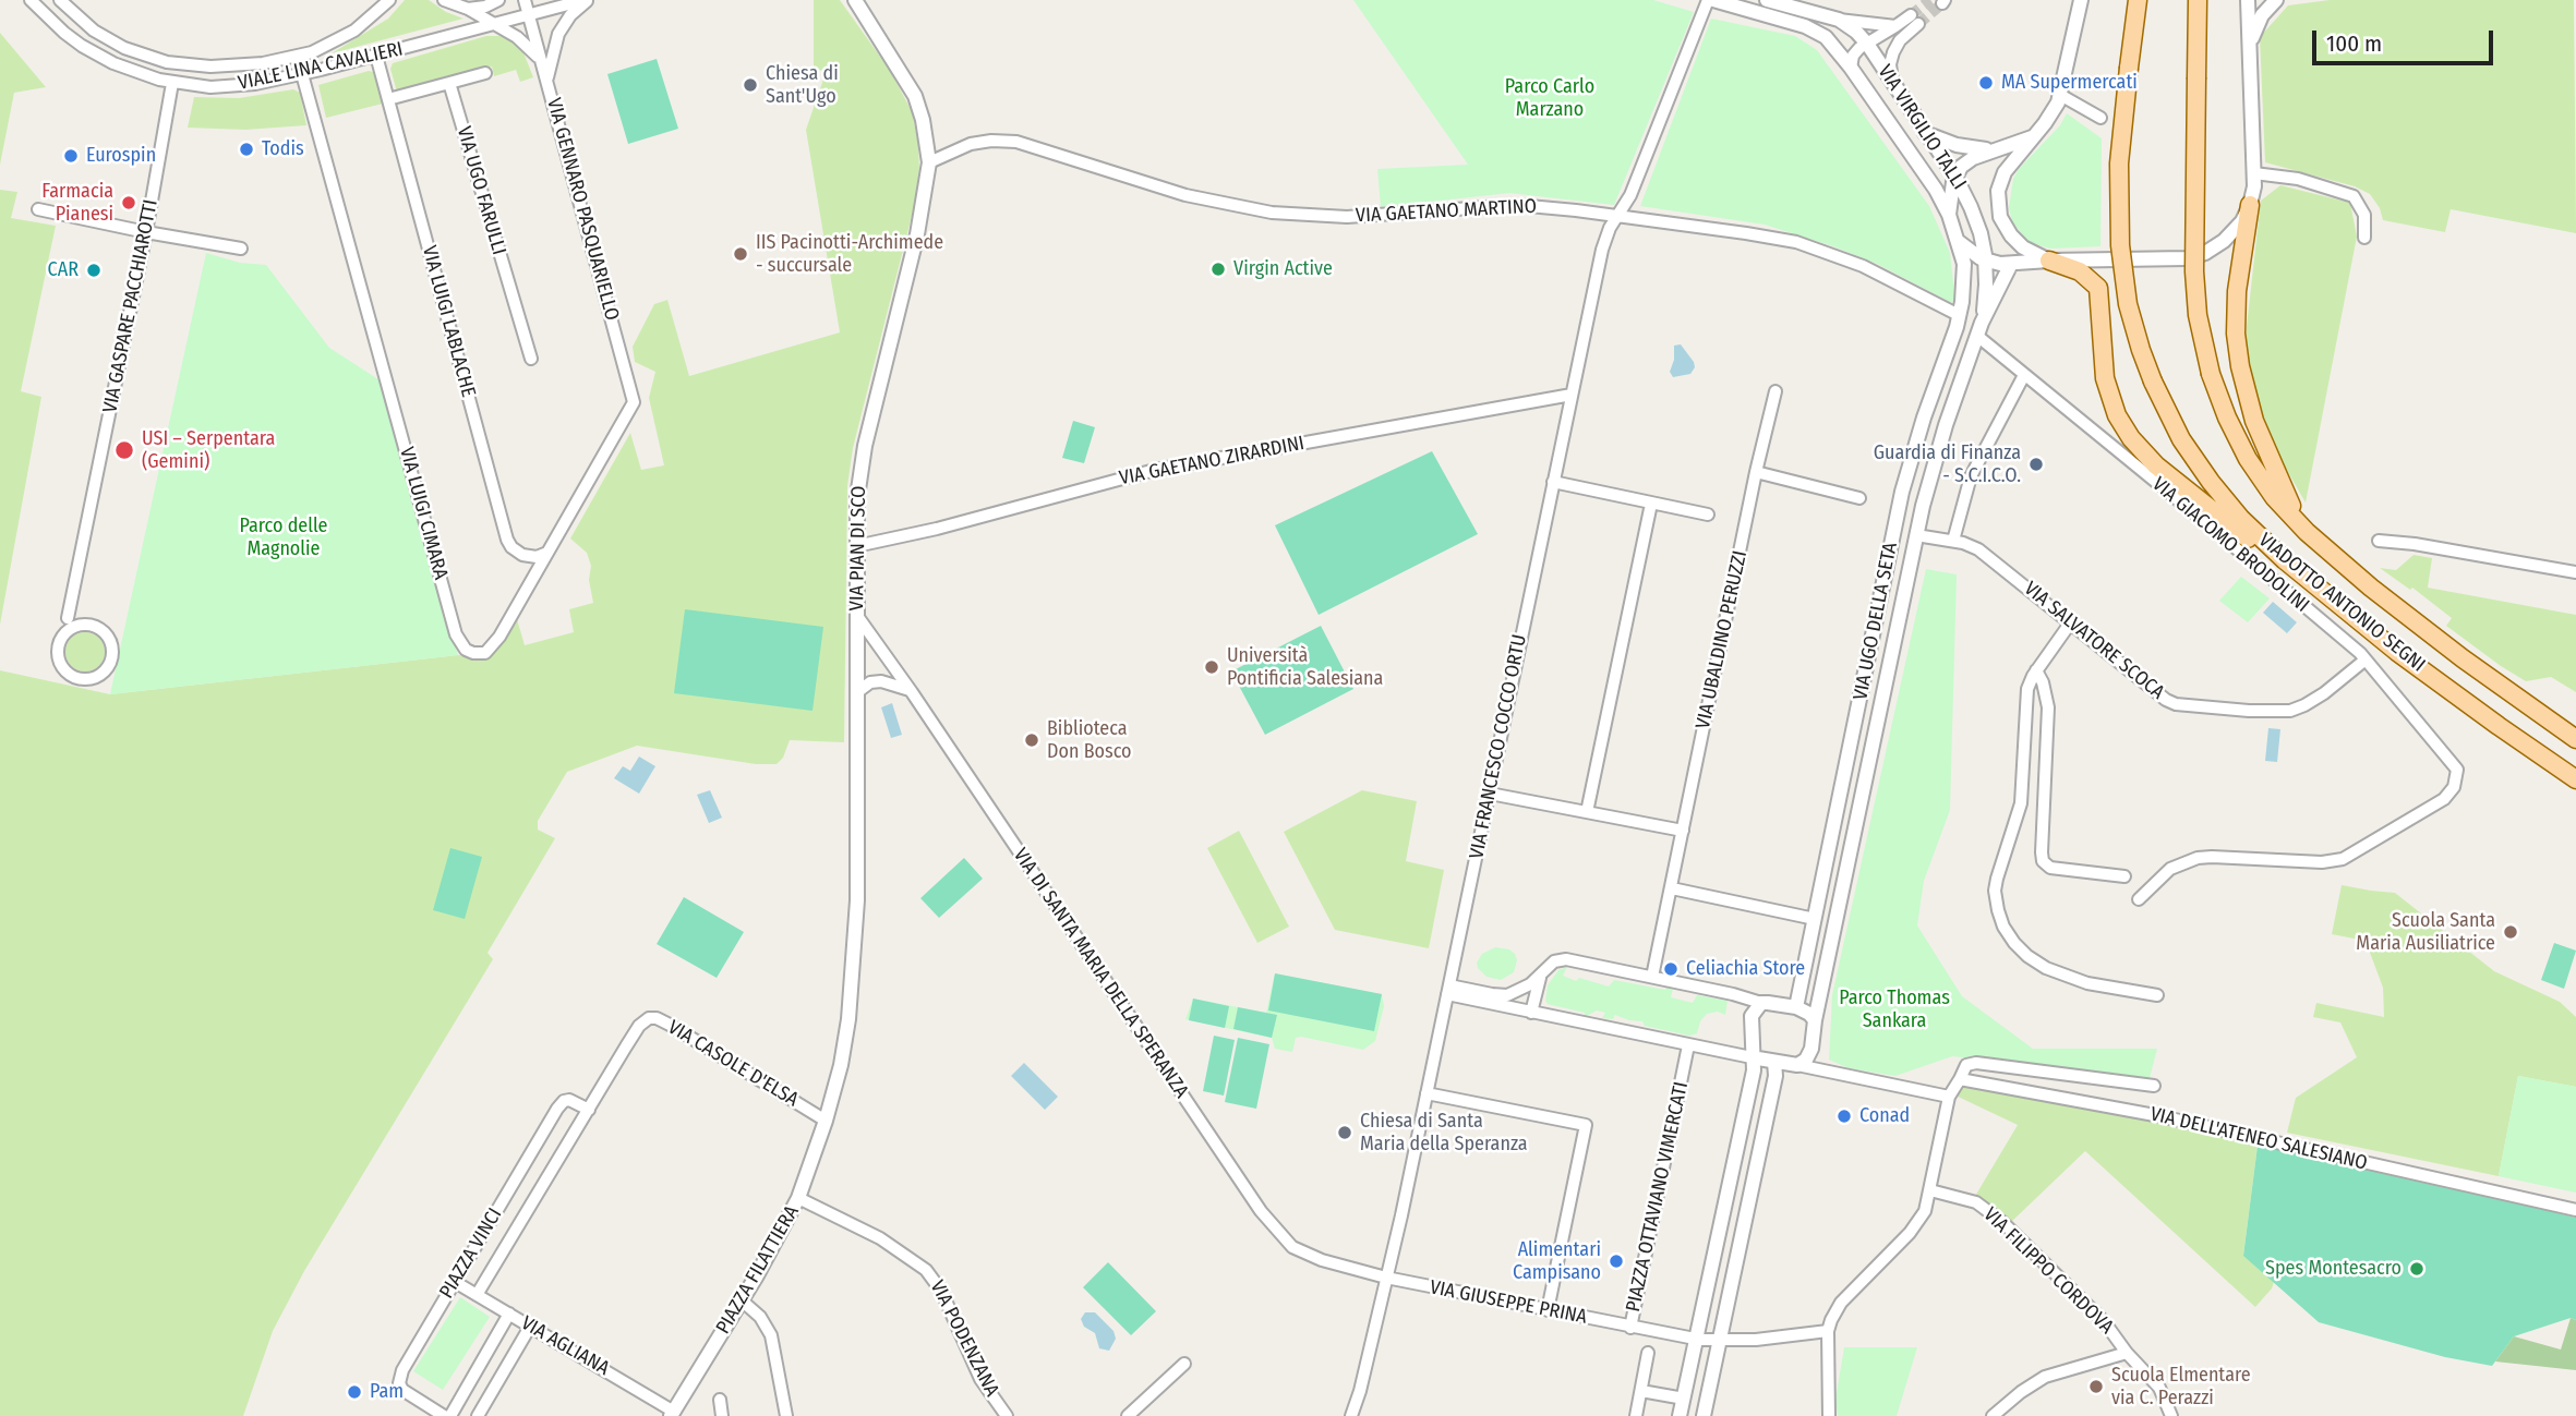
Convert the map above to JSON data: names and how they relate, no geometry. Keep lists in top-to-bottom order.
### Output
{
  "streets": {
    "main road": ["VIADOTTO ANTONIO SEGNI"],
    "street": [
      "VIALE LINA CAVALIERI",
      "VIA VIRGILIO TALLI",
      "VIA UGO FARULLI",
      "VIA GENNARO PASQUARIELLO",
      "VIA GAETANO MARTINO",
      "VIA GASPARE PACCHIAROTTI",
      "VIA LUIGI LABLACHE",
      "VIA GAETANO ZIRARDINI",
      "VIA LUIGI CIMARA",
      "VIA GIACOMO BRODOLINI",
      "VIA PIAN DI SCO",
      "VIA UGO DELLA SETA",
      "VIA UBALDINO PERUZZI",
      "VIA SALVATORE SCOCA",
      "VIA FRANCESCO COCCO ORTU",
      "VIA DI SANTA MARIA DELLA SPERANZA",
      "VIA CASOLE D'ELSA",
      "VIA DELL'ATENEO SALESIANO",
      "PIAZZA OTTAVIANO VIMERCATI",
      "PIAZZA VINCI",
      "PIAZZA FILATTIERA",
      "VIA FILIPPO CORDOVA",
      "VIA GIUSEPPE PRINA",
      "VIA PODENZANA",
      "VIA AGLIANA"
    ]
  },
  "crossings": [
    ["VIALE LINA CAVALIERI", "VIA GENNARO PASQUARIELLO"],
    ["VIALE LINA CAVALIERI", "VIA GASPARE PACCHIAROTTI"],
    ["VIALE LINA CAVALIERI", "VIA LUIGI LABLACHE"],
    ["VIALE LINA CAVALIERI", "VIA LUIGI CIMARA"],
    ["VIA VIRGILIO TALLI", "VIA GIACOMO BRODOLINI"],
    ["VIA VIRGILIO TALLI", "VIA UGO DELLA SETA"],
    ["VIA VIRGILIO TALLI", "VIA FRANCESCO COCCO ORTU"],
    ["VIA GENNARO PASQUARIELLO", "VIA LUIGI CIMARA"],
    ["VIA GAETANO MARTINO", "VIA PIAN DI SCO"],
    ["VIA GAETANO MARTINO", "VIA UGO DELLA SETA"],
    ["VIA GAETANO MARTINO", "VIA FRANCESCO COCCO ORTU"],
    ["VIA LUIGI LABLACHE", "VIA LUIGI CIMARA"],
    ["VIA GAETANO ZIRARDINI", "VIA PIAN DI SCO"],
    ["VIA GAETANO ZIRARDINI", "VIA FRANCESCO COCCO ORTU"],
    ["VIA GIACOMO BRODOLINI", "VIA UGO DELLA SETA"],
    ["VIA GIACOMO BRODOLINI", "VIA SALVATORE SCOCA"],
    ["VIA PIAN DI SCO", "VIA DI SANTA MARIA DELLA SPERANZA"],
    ["VIA PIAN DI SCO", "VIA CASOLE D'ELSA"],
    ["VIA PIAN DI SCO", "PIAZZA FILATTIERA"],
    ["VIA UGO DELLA SETA", "VIA SALVATORE SCOCA"],
    ["VIA FRANCESCO COCCO ORTU", "VIA DI SANTA MARIA DELLA SPERANZA"],
    ["VIA FRANCESCO COCCO ORTU", "VIA GIUSEPPE PRINA"],
    ["VIA DI SANTA MARIA DELLA SPERANZA", "VIA GIUSEPPE PRINA"],
    ["VIA CASOLE D'ELSA", "PIAZZA VINCI"],
    ["VIA CASOLE D'ELSA", "PIAZZA FILATTIERA"],
    ["PIAZZA OTTAVIANO VIMERCATI", "VIA GIUSEPPE PRINA"],
    ["PIAZZA VINCI", "VIA AGLIANA"],
    ["PIAZZA FILATTIERA", "VIA PODENZANA"],
    ["PIAZZA FILATTIERA", "VIA AGLIANA"]
  ],
  "parks": ["Parco Carlo Marzano", "Parco delle Magnolie", "Parco Thomas Sankara"],
  "places": [
    "MA Supermercati",
    "Chiesa di Sant'Ugo",
    "Todis",
    "Eurospin",
    "Farmacia Pianesi",
    "IIS Pacinotti-Archimede - succursale",
    "Virgin Active",
    "CAR",
    "USI – Serpentara (Gemini)",
    "Guardia di Finanza - S.C.I.C.O.",
    "Università Pontificia Salesiana",
    "Biblioteca Don Bosco",
    "Scuola Santa Maria Ausiliatrice",
    "Celiachia Store",
    "Conad",
    "Chiesa di Santa Maria della Speranza",
    "Alimentari Campisano",
    "Spes Montesacro",
    "Scuola Elmentare via C. Perazzi",
    "Pam"
  ],
  "scale_bar": "100 m"
}
